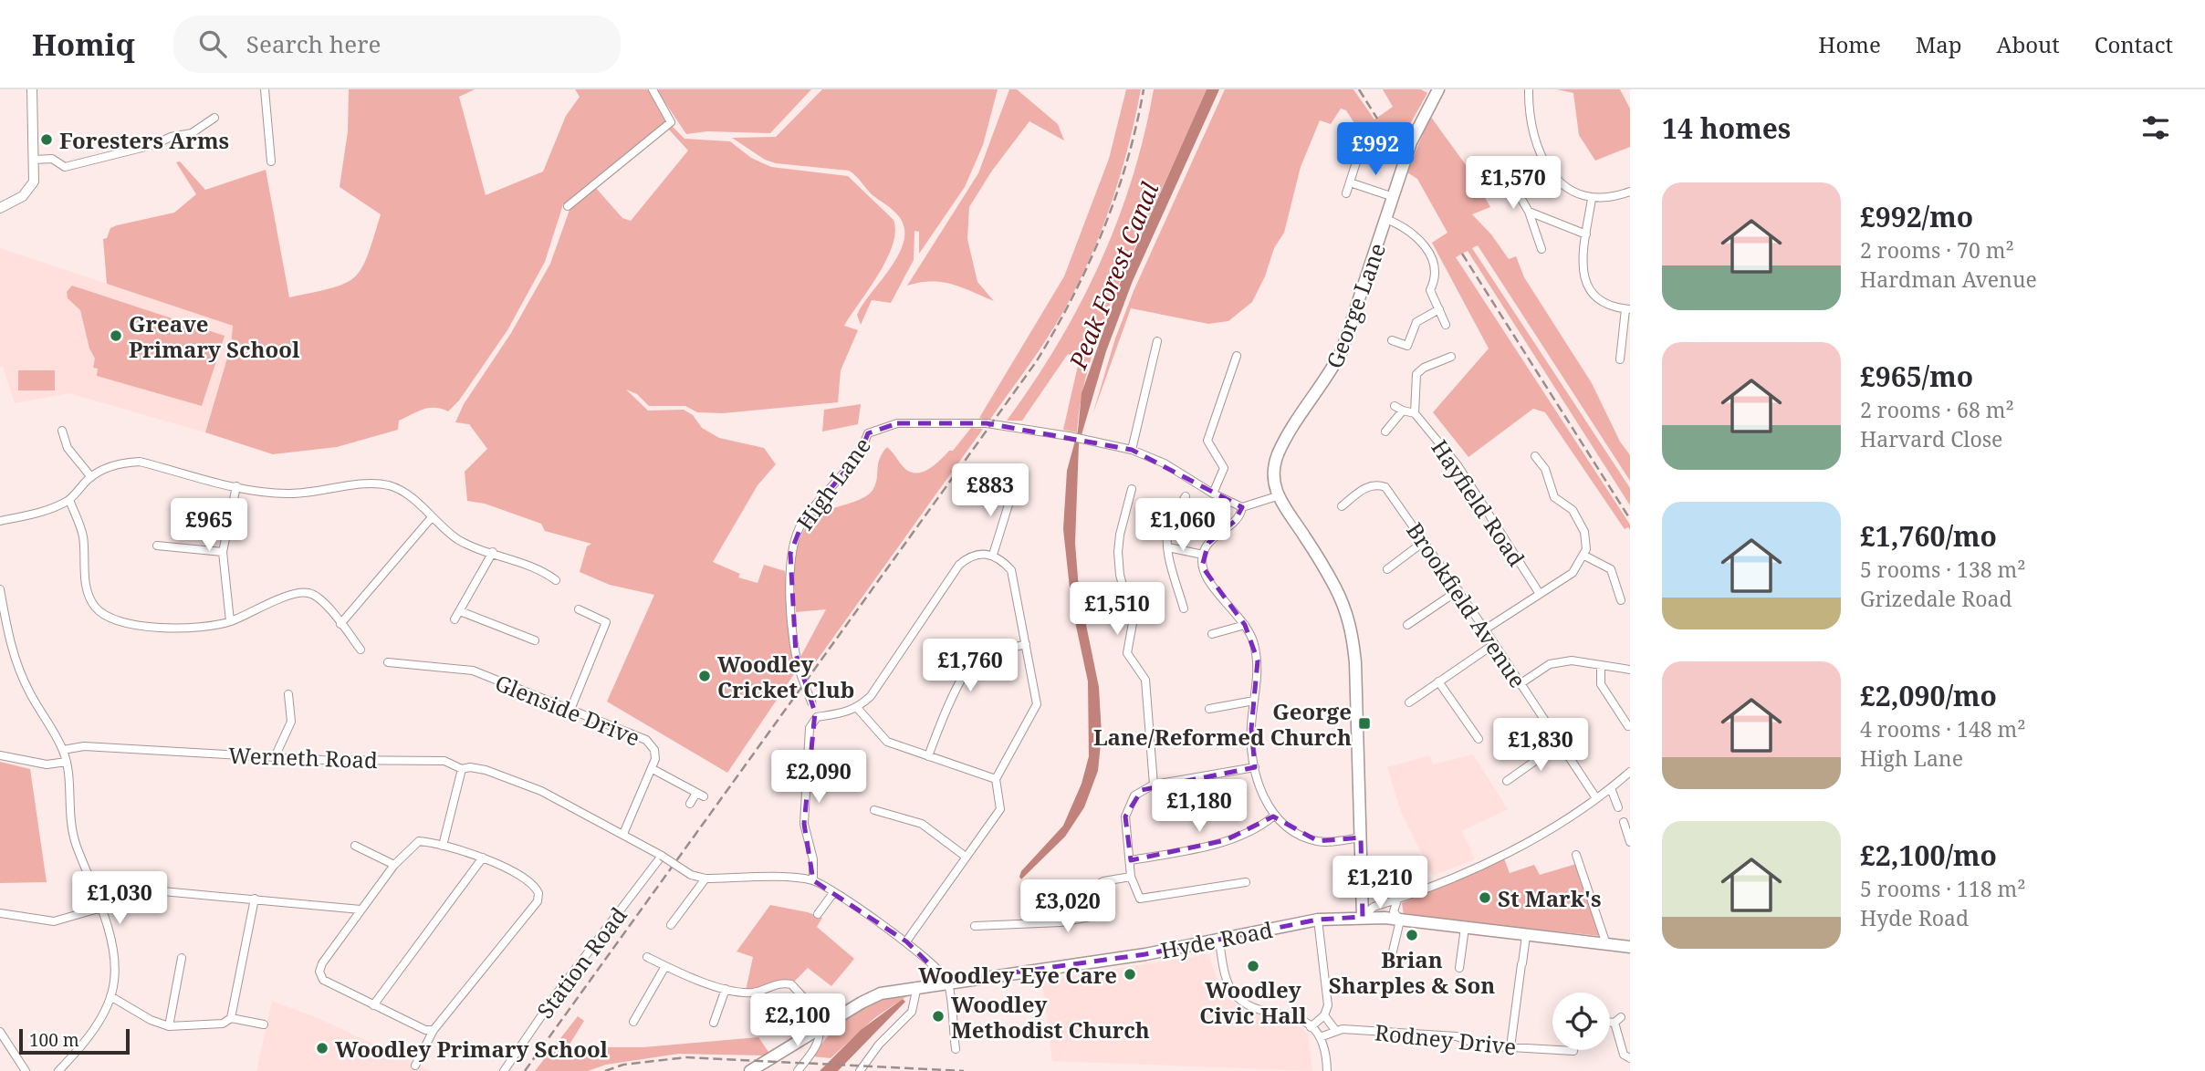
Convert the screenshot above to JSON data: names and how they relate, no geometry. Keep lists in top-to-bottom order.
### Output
{
  "streets": {
    "main road": ["George Lane", "Hyde Road"],
    "street": [
      "High Lane",
      "Hayfield Road",
      "Brookfield Avenue",
      "Glenside Drive",
      "Werneth Road",
      "Station Road",
      "Rodney Drive"
    ]
  },
  "crossings": [
    ["George Lane", "Hyde Road"],
    ["Glenside Drive", "Werneth Road"],
    ["Werneth Road", "Station Road"]
  ],
  "water": ["Peak Forest Canal"],
  "places": {
    "other": [
      "Foresters Arms",
      "Greave Primary School",
      "Woodley Cricket Club",
      "St Mark's",
      "Brian Sharples & Son",
      "Woodley Civic Hall",
      "Woodley Eye Care",
      "Woodley Methodist Church",
      "Woodley Primary School"
    ],
    "transit": ["George Lane/Reformed Church"]
  },
  "scale_bar": "100 m",
  "page": {
    "header": "Homiq",
    "search": "Search here",
    "nav": [
      "Home",
      "Map",
      "About",
      "Contact"
    ],
    "heading": "14 homes",
    "price": [
      "£992",
      "£1,570",
      "£883",
      "£965",
      "£1,060",
      "£1,510",
      "£1,760",
      "£1,830",
      "£2,090",
      "£1,180",
      "£1,210",
      "£1,030",
      "£3,020",
      "£2,100"
    ],
    "list": [
      {
        "name": "£992/mo",
        "note": "2 rooms · 70 m² · Hardman Avenue"
      },
      {
        "name": "£965/mo",
        "note": "2 rooms · 68 m² · Harvard Close"
      },
      {
        "name": "£1,760/mo",
        "note": "5 rooms · 138 m² · Grizedale Road"
      },
      {
        "name": "£2,090/mo",
        "note": "4 rooms · 148 m² · High Lane"
      },
      {
        "name": "£2,100/mo",
        "note": "5 rooms · 118 m² · Hyde Road"
      }
    ],
    "scale": "100 m"
  }
}
